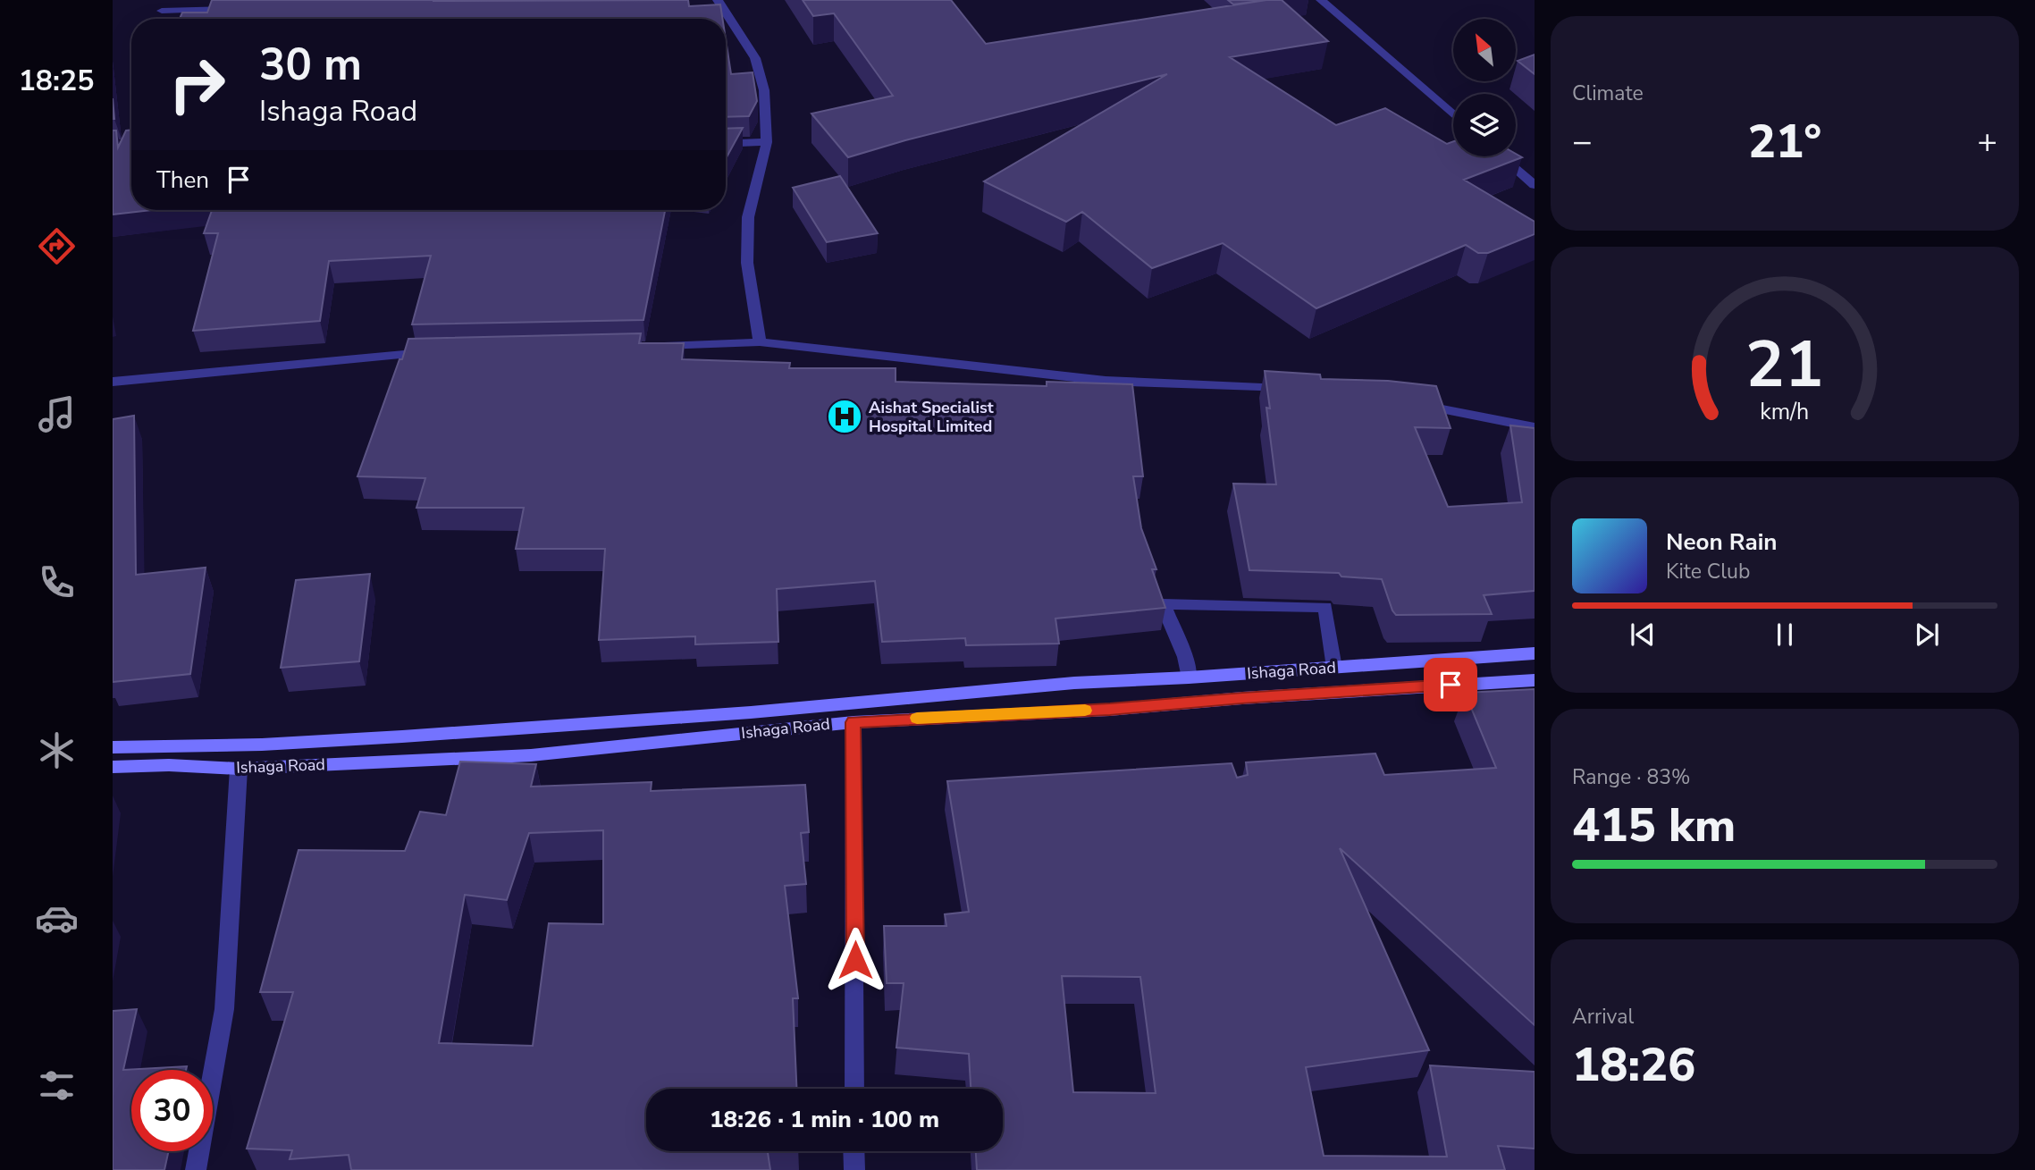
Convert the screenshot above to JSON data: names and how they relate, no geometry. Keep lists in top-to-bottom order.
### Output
{
  "streets": {
    "main road": ["Ishaga Road"]
  },
  "places": {
    "hospital": ["Aishat Specialist Hospital Limited"]
  },
  "north": "top left",
  "page": {
    "tabs": "18:25",
    "tile": [
      "Climate",
      ["Range · 83%", "415 km"],
      ["Arrival", "18:26"]
    ],
    "turn": ["30 m", "Ishaga Road"],
    "heat": ["−", "21°", "+"],
    "then": "Then",
    "song": ["Neon Rain", "Kite Club"],
    "limit": "30",
    "trip": "18:26 · 1 min · 100 m",
    "gauge": ["21", "km/h"]
  }
}
